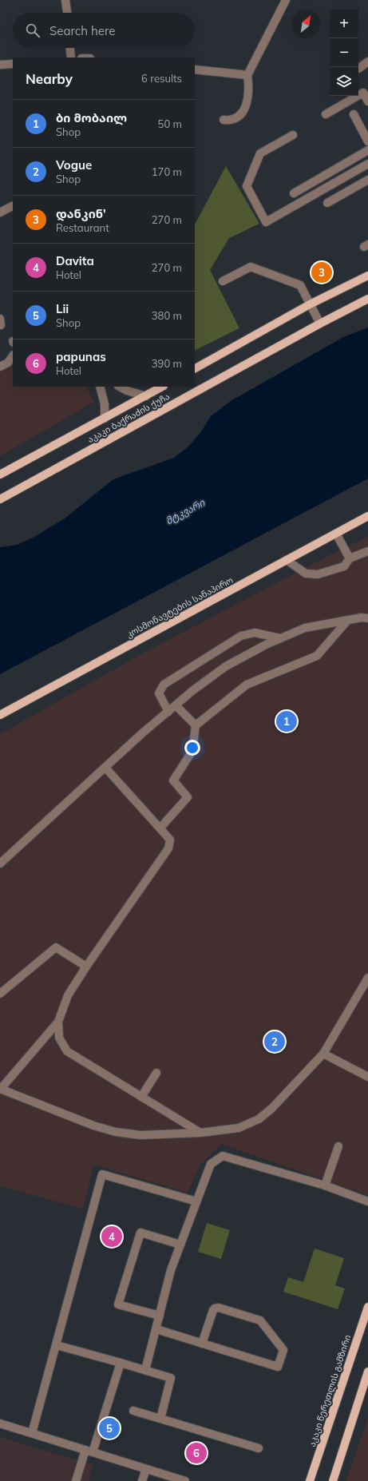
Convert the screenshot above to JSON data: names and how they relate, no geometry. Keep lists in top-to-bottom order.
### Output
{
  "streets": {
    "main road": ["აკაკი ბაქრაძის ქუჩა", "კოსმონავტების სანაპირო", "აკაკი წერეთლის გამზირი"]
  },
  "water": ["მტკვარი"],
  "north": "top right",
  "page": {
    "map_buttons": ["+", "−"],
    "search": "Search here",
    "heading": ["Nearby", "6 results"],
    "list": [
      {
        "mark": "1",
        "name": "ბი მობაილ",
        "note": "Shop",
        "value": "50 m"
      },
      {
        "mark": "2",
        "name": "Vogue",
        "note": "Shop",
        "value": "170 m"
      },
      {
        "mark": "3",
        "name": "დანკინ'",
        "note": "Restaurant",
        "value": "270 m"
      },
      {
        "mark": "4",
        "name": "Davita",
        "note": "Hotel",
        "value": "270 m"
      },
      {
        "mark": "5",
        "name": "Lii",
        "note": "Shop",
        "value": "380 m"
      },
      {
        "mark": "6",
        "name": "papunas",
        "note": "Hotel",
        "value": "390 m"
      }
    ],
    "pins": [
      "3",
      "1",
      "2",
      "4",
      "5",
      "6"
    ]
  }
}
